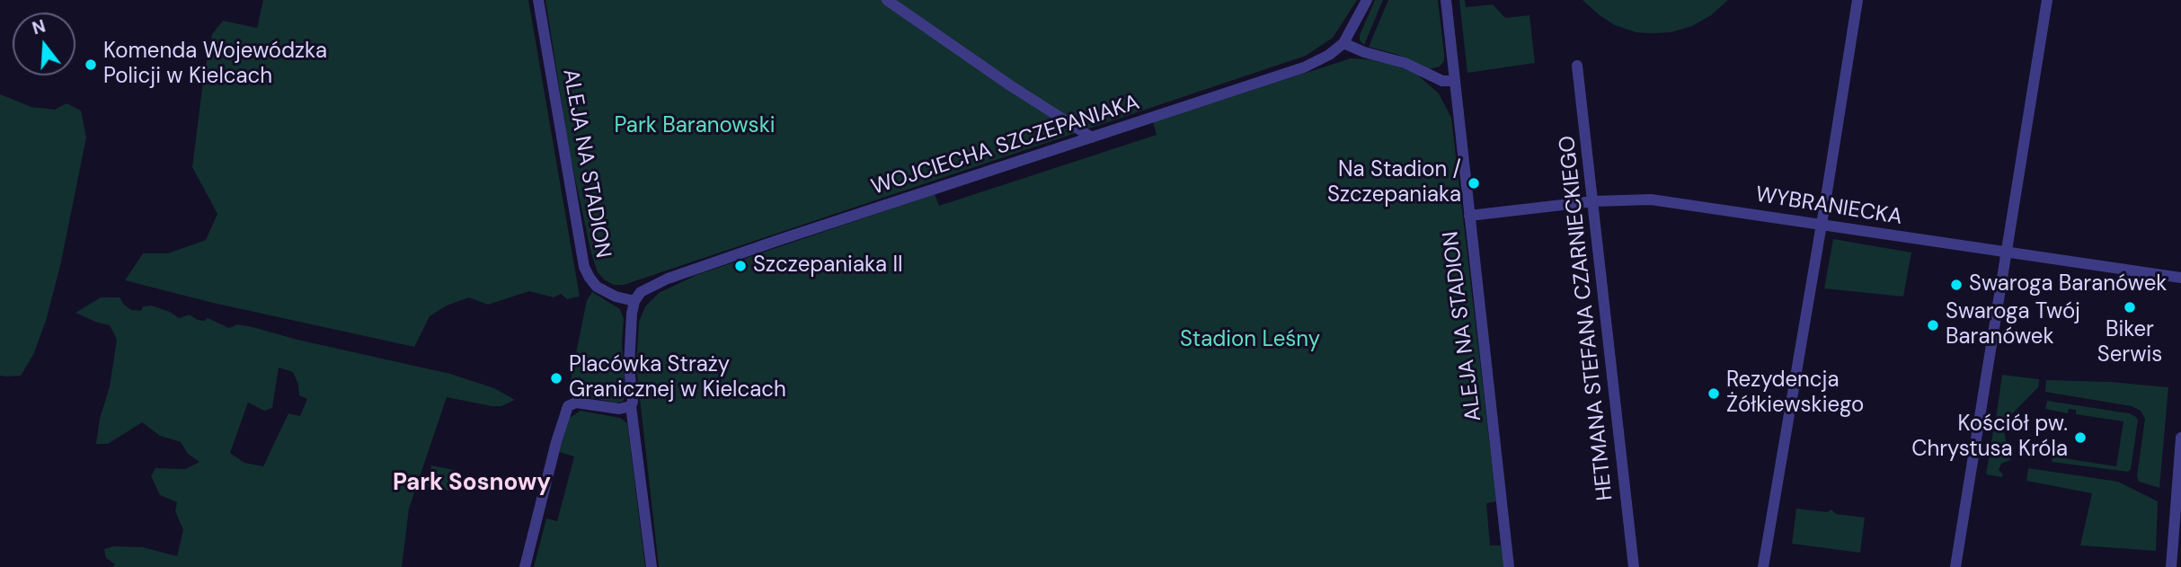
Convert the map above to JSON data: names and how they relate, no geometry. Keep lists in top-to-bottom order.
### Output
{
  "streets": {
    "street": [
      "WOJCIECHA SZCZEPANIAKA",
      "ALEJA NA STADION",
      "WYBRANIECKA",
      "HETMANA STEFANA CZARNIECKIEGO"
    ]
  },
  "crossings": [
    ["WOJCIECHA SZCZEPANIAKA", "ALEJA NA STADION"],
    ["ALEJA NA STADION", "WYBRANIECKA"],
    ["WYBRANIECKA", "HETMANA STEFANA CZARNIECKIEGO"]
  ],
  "districts": ["Park Sosnowy"],
  "parks": ["Park Baranowski", "Stadion Leśny"],
  "places": [
    "Komenda Wojewódzka Policji w Kielcach",
    "Na Stadion / Szczepaniaka",
    "Szczepaniaka II",
    "Swaroga Baranówek",
    "Biker Serwis",
    "Swaroga Twój Baranówek",
    "Placówka Straży Granicznej w Kielcach",
    "Rezydencja Żółkiewskiego",
    "Kościół pw. Chrystusa Króla"
  ],
  "north": "top"
}
